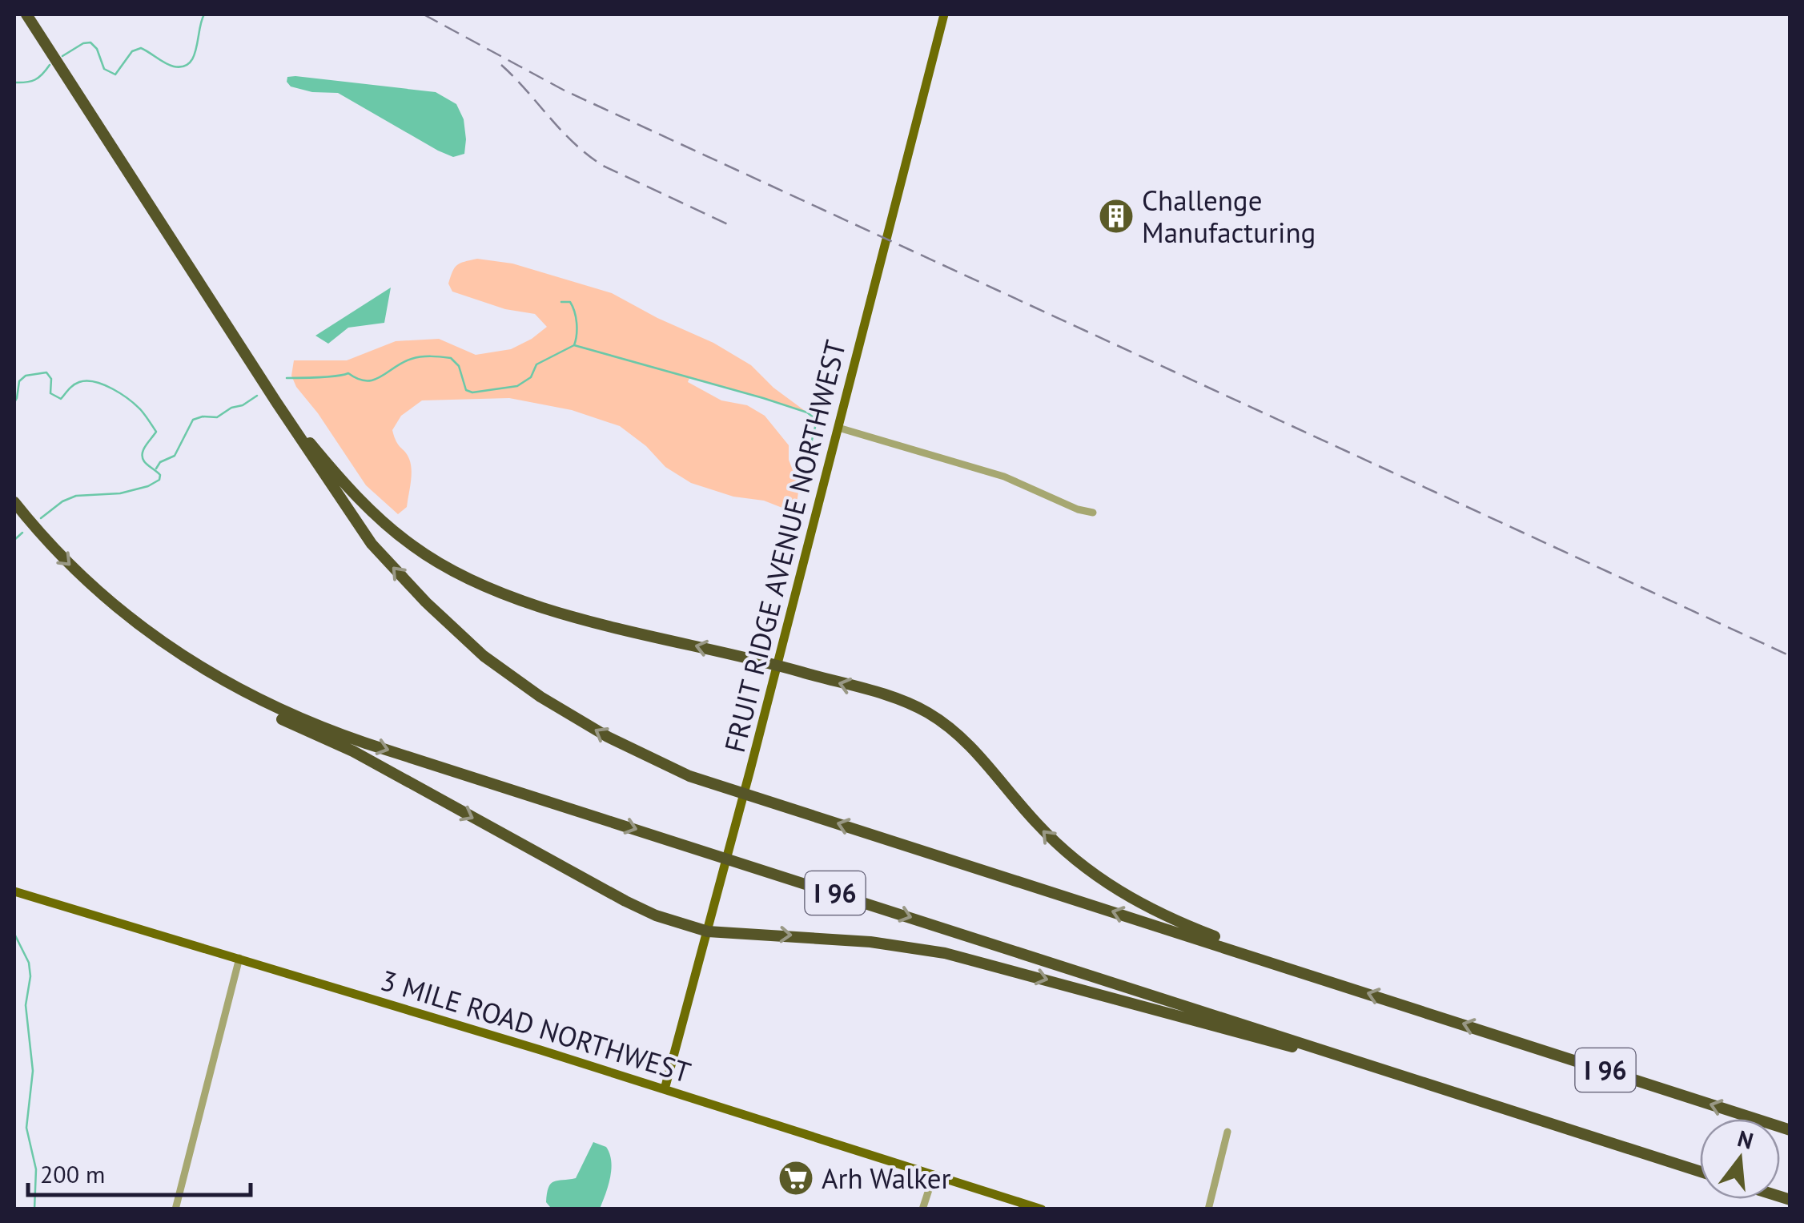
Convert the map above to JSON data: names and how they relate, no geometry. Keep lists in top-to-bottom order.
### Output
{
  "streets": {
    "highway": ["I 96"],
    "main road": ["FRUIT RIDGE AVENUE NORTHWEST", "3 MILE ROAD NORTHWEST"]
  },
  "crossings": [
    ["FRUIT RIDGE AVENUE NORTHWEST", "3 MILE ROAD NORTHWEST"]
  ],
  "places": {
    "building": ["Challenge Manufacturing"],
    "supermarket": ["Arh Walker"]
  },
  "scale_bar": "200 m",
  "north": "top"
}
